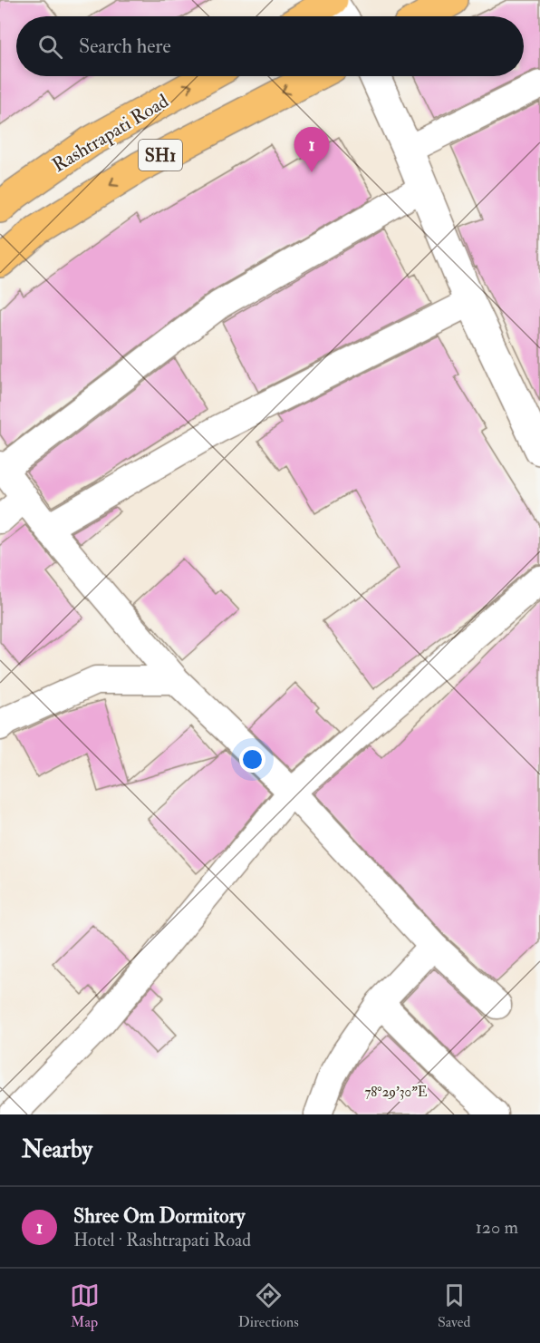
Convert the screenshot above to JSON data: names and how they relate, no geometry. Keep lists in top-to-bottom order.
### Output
{
  "streets": {
    "main road": ["Rashtrapati Road", "SH1"]
  },
  "page": {
    "search": "Search here",
    "pins": "1",
    "heading": "Nearby",
    "list": [
      {
        "mark": "1",
        "name": "Shree Om Dormitory",
        "note": "Hotel · Rashtrapati Road",
        "value": "120 m"
      }
    ],
    "nav": ["Map", "Directions", "Saved"]
  },
  "coordinates": ["78°29'30\"E"]
}
